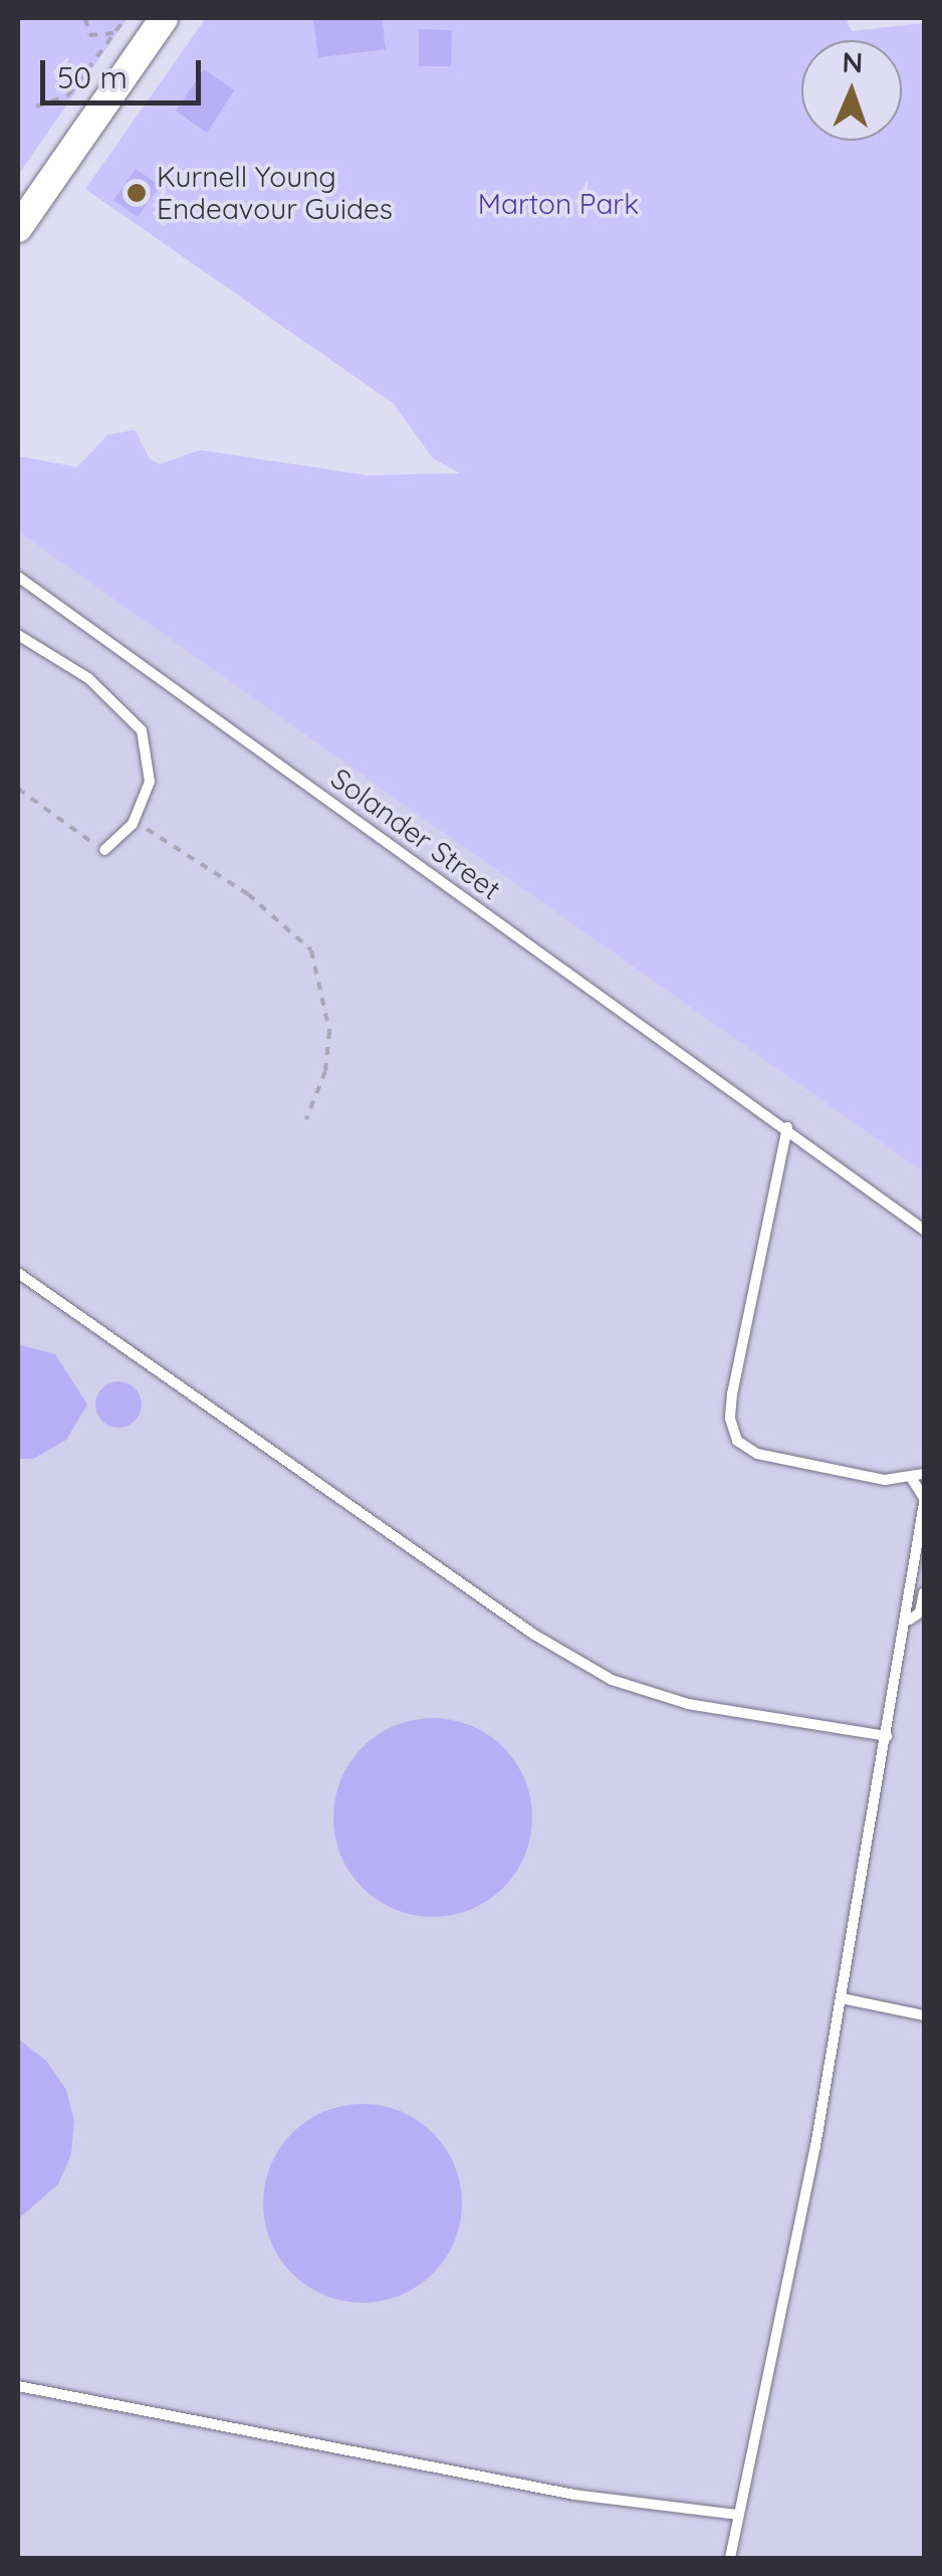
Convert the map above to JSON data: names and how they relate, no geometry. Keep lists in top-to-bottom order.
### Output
{
  "streets": {
    "lane": ["Solander Street"]
  },
  "parks": ["Marton Park"],
  "places": ["Kurnell Young Endeavour Guides"],
  "scale_bar": "50 m",
  "north": "top"
}
